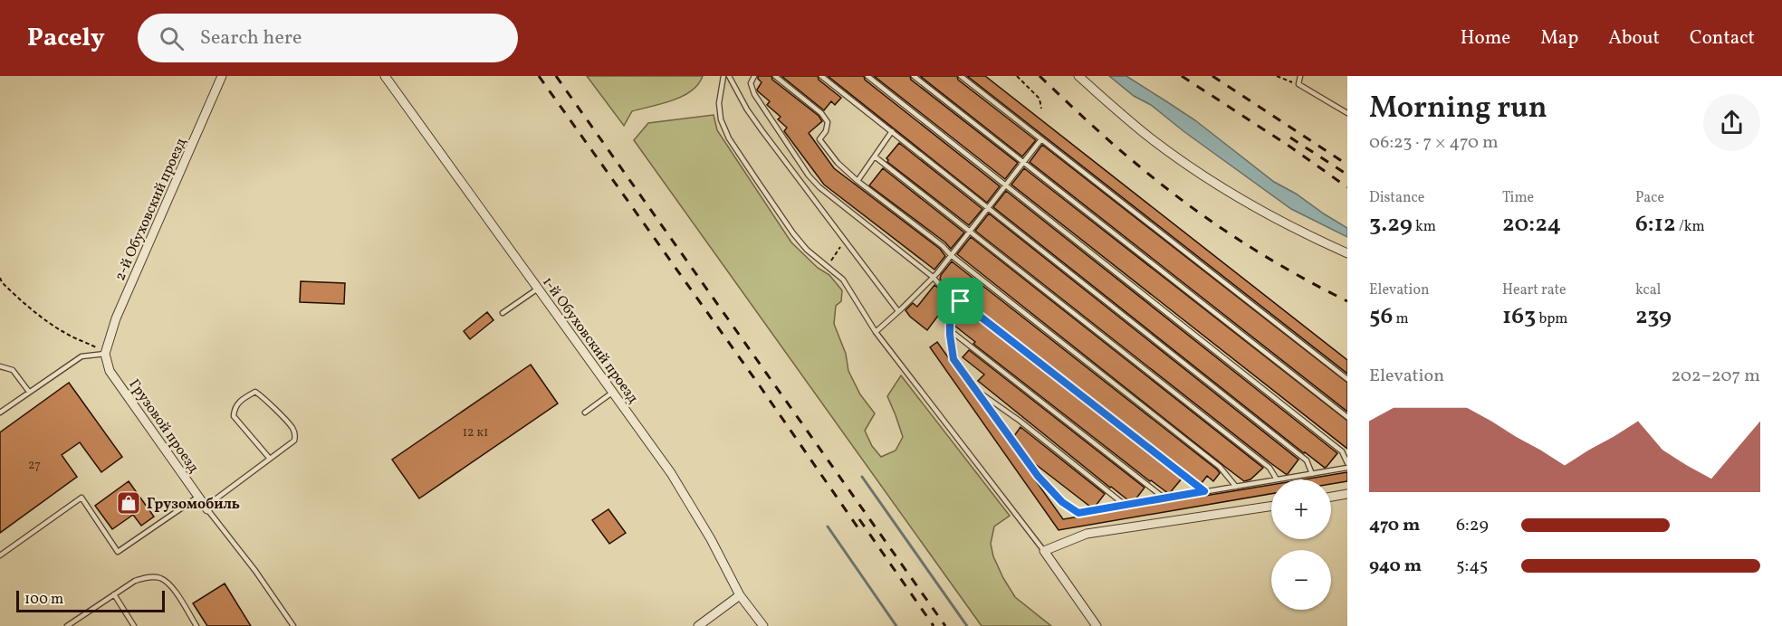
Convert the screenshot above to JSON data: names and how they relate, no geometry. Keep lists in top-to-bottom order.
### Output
{
  "streets": {
    "street": ["2-й Обуховский проезд", "1-й Обуховский проезд", "Грузовой проезд"]
  },
  "crossings": [
    ["2-й Обуховский проезд", "Грузовой проезд"]
  ],
  "places": {
    "shop": ["Грузомобиль"]
  },
  "house_numbers": ["12 к1", "27"],
  "scale_bar": "100 m",
  "page": {
    "header": "Pacely",
    "search": "Search here",
    "nav": [
      "Home",
      "Map",
      "About",
      "Contact"
    ],
    "heading": ["Morning run", "06:23 · 7 × 470 m"],
    "stats": [
      ["Distance", "3.29 km"],
      ["Time", "20:24"],
      ["Pace", "6:12 /km"],
      ["Elevation", "56 m"],
      ["Heart rate", "163 bpm"],
      ["kcal", "239"]
    ],
    "chart": ["Elevation", "202–207 m"],
    "map_buttons": ["+", "−"],
    "list": [
      {
        "name": "470 m",
        "note": "6:29"
      },
      {
        "name": "940 m",
        "note": "5:45"
      }
    ],
    "scale": "100 m"
  }
}
